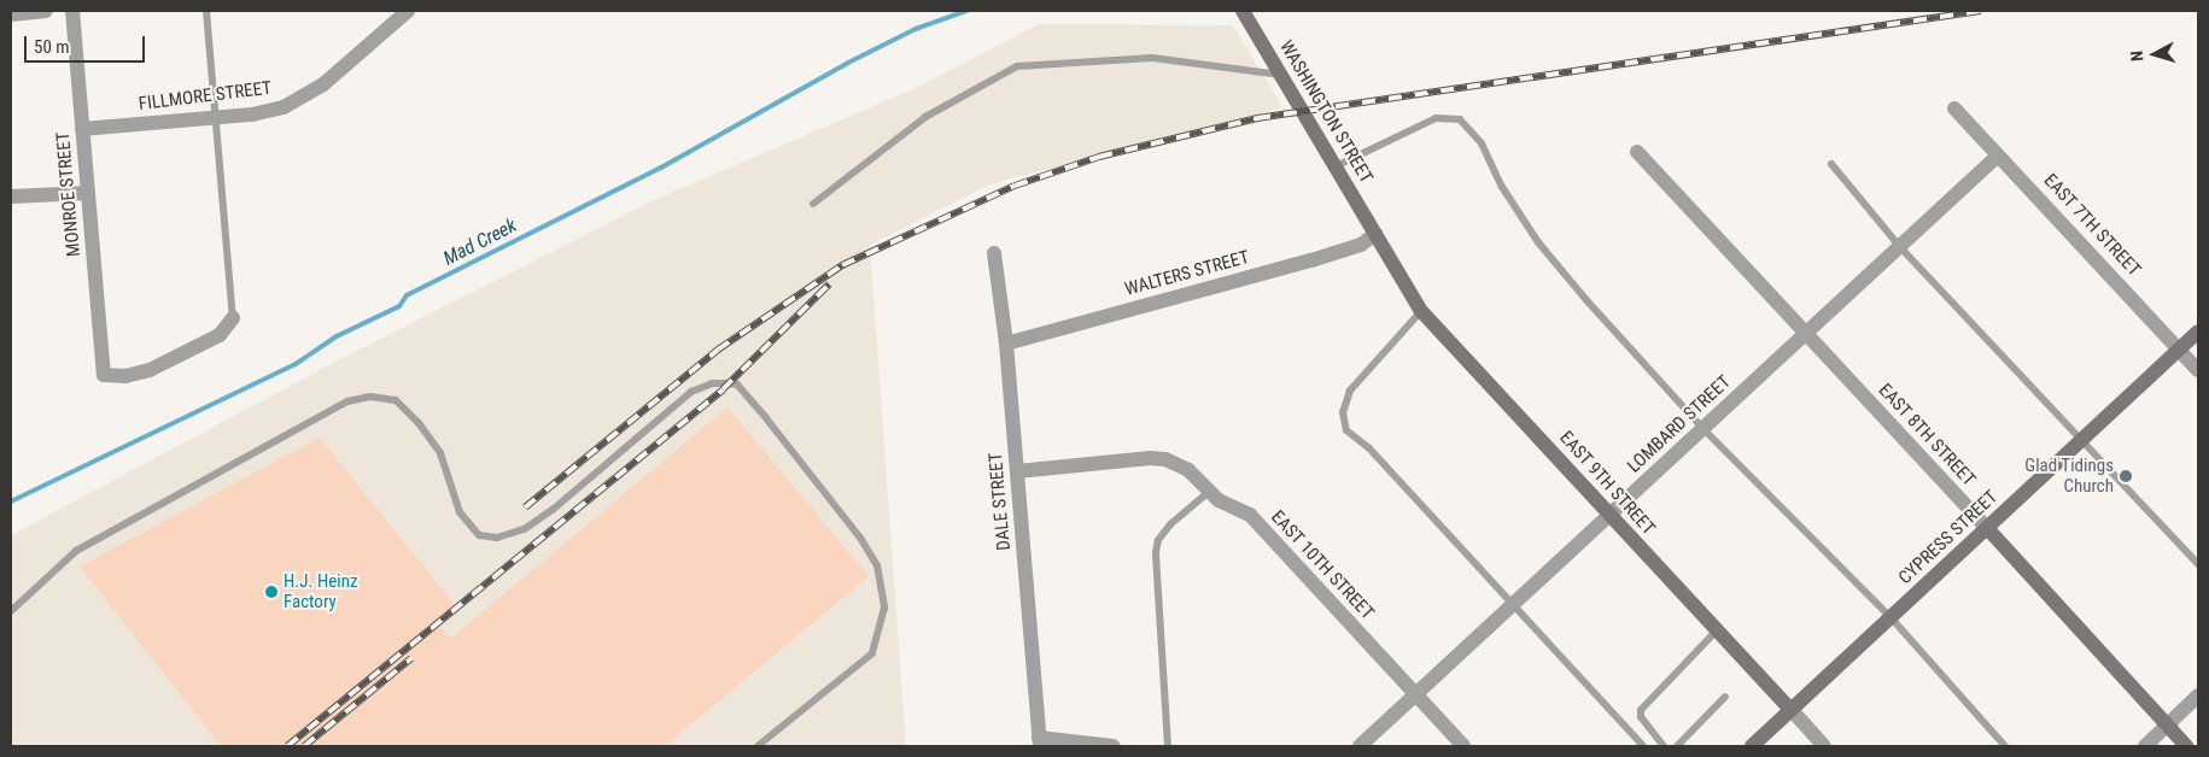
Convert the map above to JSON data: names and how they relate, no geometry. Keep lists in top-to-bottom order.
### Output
{
  "streets": {
    "main road": [
      "WASHINGTON STREET",
      "EAST 8TH STREET",
      "EAST 9TH STREET",
      "CYPRESS STREET"
    ],
    "street": [
      "FILLMORE STREET",
      "MONROE STREET",
      "EAST 7TH STREET",
      "WALTERS STREET",
      "LOMBARD STREET",
      "DALE STREET",
      "EAST 10TH STREET"
    ]
  },
  "crossings": [
    ["FILLMORE STREET", "MONROE STREET"],
    ["WASHINGTON STREET", "WALTERS STREET"],
    ["WASHINGTON STREET", "EAST 9TH STREET"],
    ["EAST 7TH STREET", "LOMBARD STREET"],
    ["EAST 7TH STREET", "CYPRESS STREET"],
    ["WALTERS STREET", "EAST 9TH STREET"],
    ["WALTERS STREET", "DALE STREET"],
    ["LOMBARD STREET", "EAST 8TH STREET"],
    ["LOMBARD STREET", "EAST 9TH STREET"],
    ["LOMBARD STREET", "EAST 10TH STREET"],
    ["EAST 8TH STREET", "CYPRESS STREET"],
    ["EAST 9TH STREET", "CYPRESS STREET"],
    ["DALE STREET", "EAST 10TH STREET"]
  ],
  "water": ["Mad Creek"],
  "places": ["Glad Tidings Church", "H.J. Heinz Factory"],
  "scale_bar": "50 m",
  "north": "left"
}
